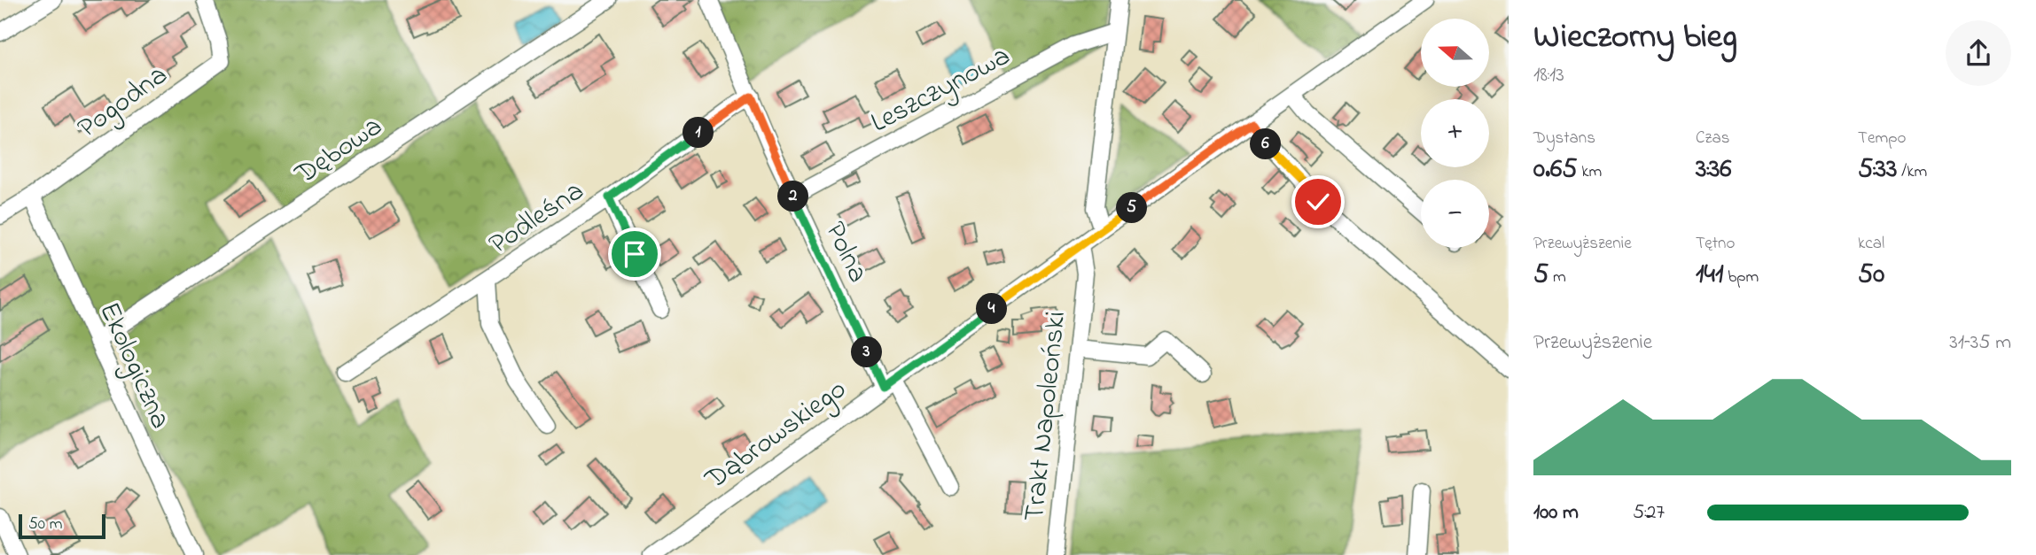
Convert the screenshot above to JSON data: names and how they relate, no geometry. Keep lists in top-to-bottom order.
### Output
{
  "streets": {
    "street": [
      "Leszczynowa",
      "Pogodna",
      "Dębowa",
      "Podleśna",
      "Polna",
      "Ekologiczna",
      "Trakt Napoleoński",
      "Dąbrowskiego"
    ]
  },
  "crossings": [
    ["Leszczynowa", "Polna"],
    ["Pogodna", "Ekologiczna"],
    ["Dębowa", "Ekologiczna"],
    ["Podleśna", "Polna"],
    ["Polna", "Dąbrowskiego"],
    ["Trakt Napoleoński", "Dąbrowskiego"]
  ],
  "scale_bar": "50 m",
  "north": "left",
  "page": {
    "heading": ["Wieczorny bieg", "18:13"],
    "map_buttons": ["+", "−"],
    "stats": [
      ["Dystans", "0.65 km"],
      ["Czas", "3:36"],
      ["Tempo", "5:33 /km"],
      ["Przewyższenie", "5 m"],
      ["Tętno", "141 bpm"],
      ["kcal", "50"]
    ],
    "pins": [
      "1",
      "6",
      "2",
      "5",
      "4",
      "3"
    ],
    "chart": ["Przewyższenie", "31–35 m"],
    "list": [
      {
        "name": "100 m",
        "note": "5:27"
      }
    ],
    "scale": "50 m"
  }
}
